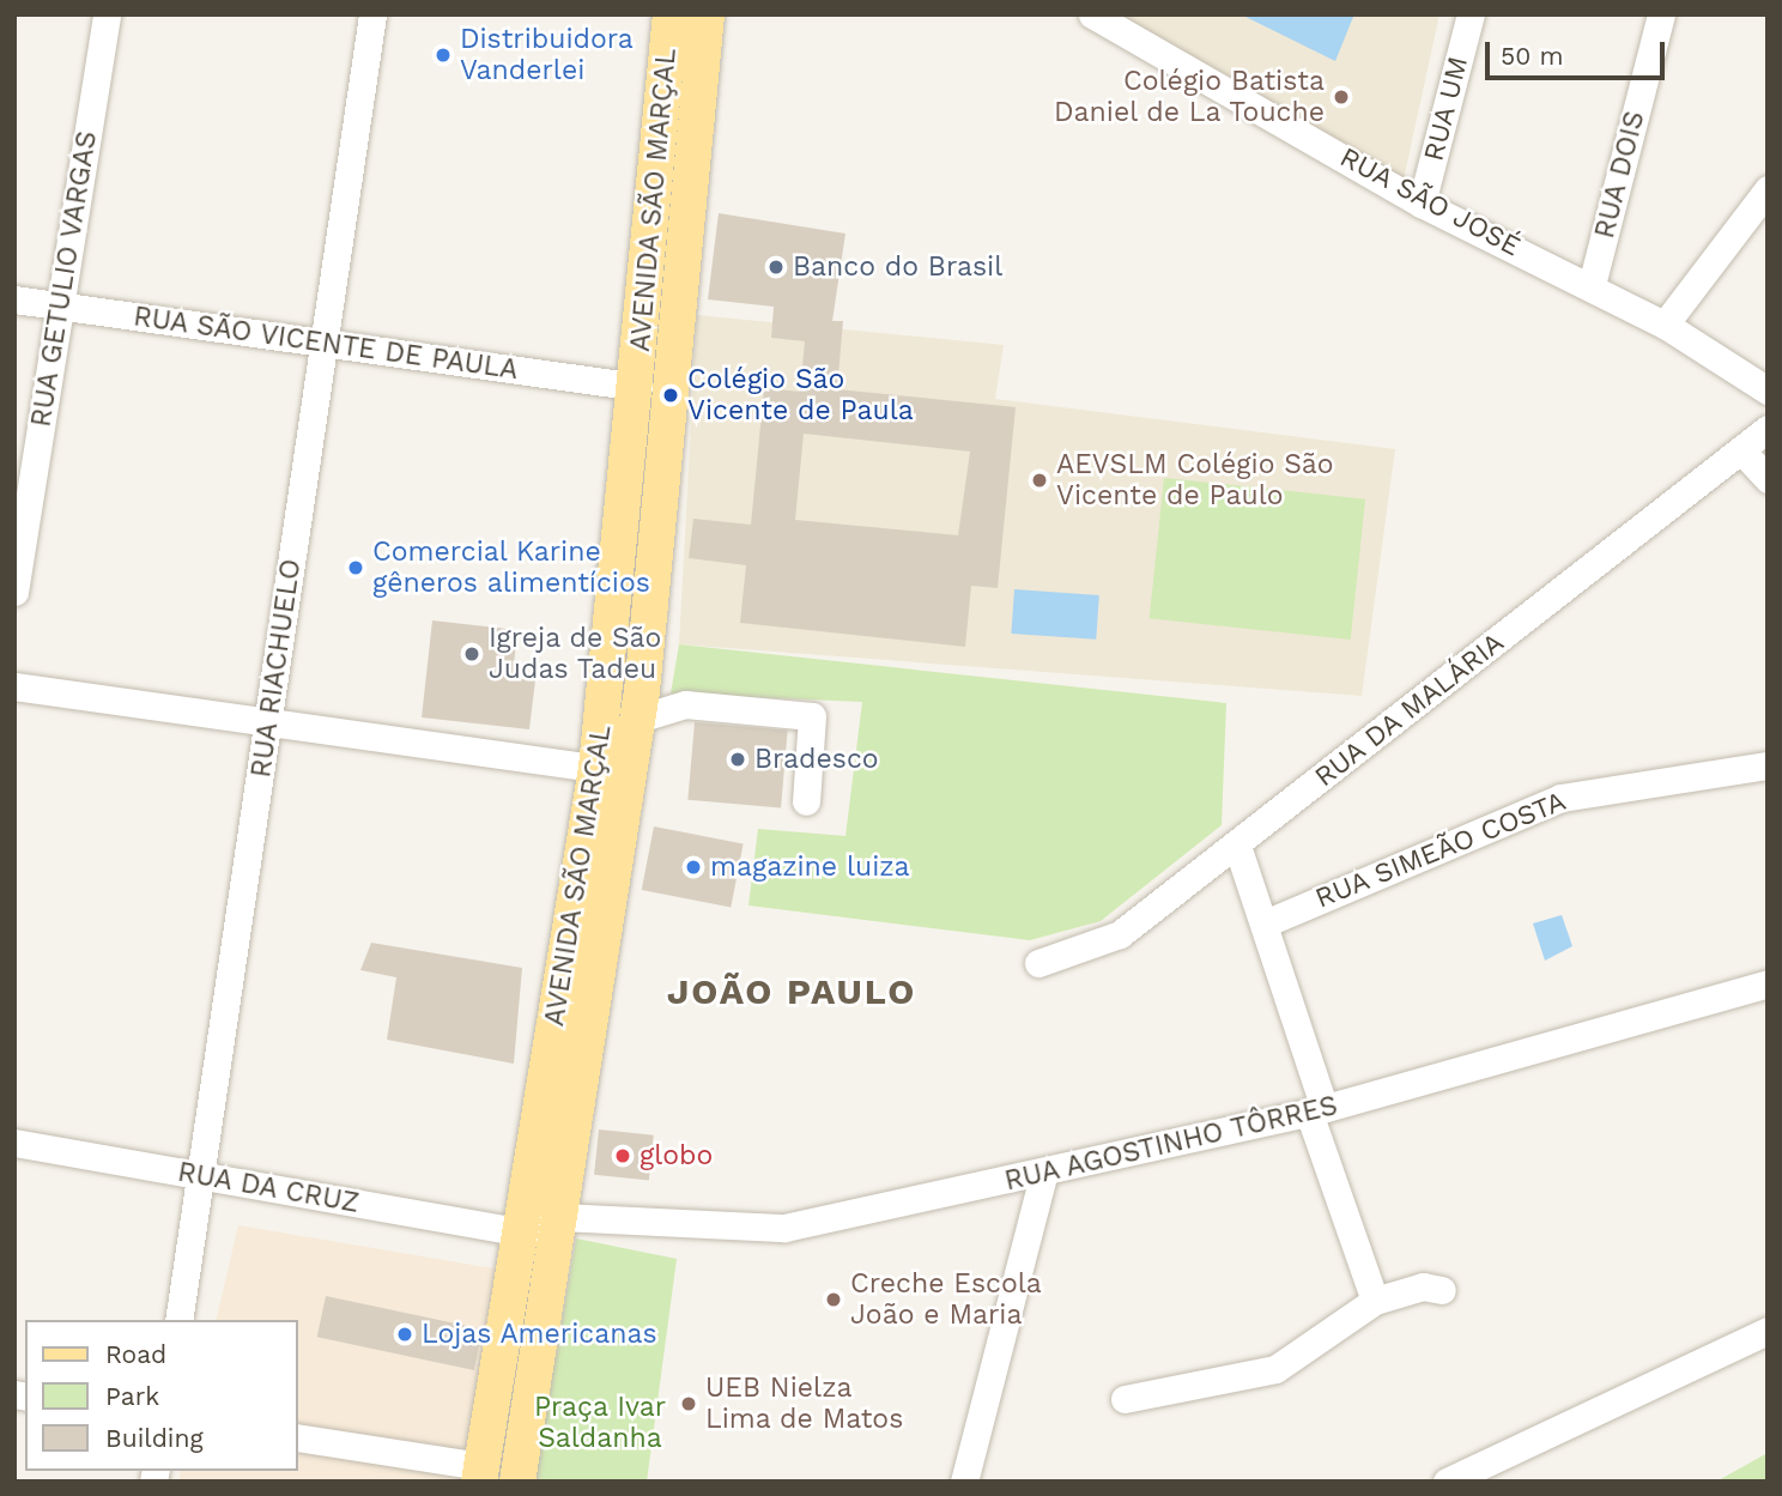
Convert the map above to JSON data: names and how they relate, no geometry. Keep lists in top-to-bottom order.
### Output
{
  "streets": {
    "main road": ["AVENIDA SÃO MARÇAL"],
    "street": [
      "RUA UM",
      "RUA DOIS",
      "RUA SÃO JOSÉ",
      "RUA GETULIO VARGAS",
      "RUA SÃO VICENTE DE PAULA",
      "RUA RIACHUELO",
      "RUA DA MALÁRIA",
      "RUA SIMEÃO COSTA",
      "RUA AGOSTINHO TÔRRES",
      "RUA DA CRUZ"
    ]
  },
  "crossings": [
    ["RUA UM", "RUA SÃO JOSÉ"],
    ["RUA DOIS", "RUA SÃO JOSÉ"],
    ["AVENIDA SÃO MARÇAL", "RUA SÃO VICENTE DE PAULA"],
    ["AVENIDA SÃO MARÇAL", "RUA AGOSTINHO TÔRRES"],
    ["AVENIDA SÃO MARÇAL", "RUA DA CRUZ"],
    ["RUA GETULIO VARGAS", "RUA SÃO VICENTE DE PAULA"],
    ["RUA SÃO VICENTE DE PAULA", "RUA RIACHUELO"],
    ["RUA RIACHUELO", "RUA DA CRUZ"]
  ],
  "districts": ["JOÃO PAULO"],
  "parks": ["Praça Ivar Saldanha"],
  "places": [
    "Distribuidora Vanderlei",
    "Colégio Batista Daniel de La Touche",
    "Banco do Brasil",
    "Colégio São Vicente de Paula",
    "AEVSLM Colégio São Vicente de Paulo",
    "Comercial Karine gêneros alimentícios",
    "Igreja de São Judas Tadeu",
    "Bradesco",
    "magazine luiza",
    "globo",
    "Creche Escola João e Maria",
    "Lojas Americanas",
    "UEB Nielza Lima de Matos"
  ],
  "legend": ["Road", "Park", "Building"],
  "scale_bar": "50 m"
}
